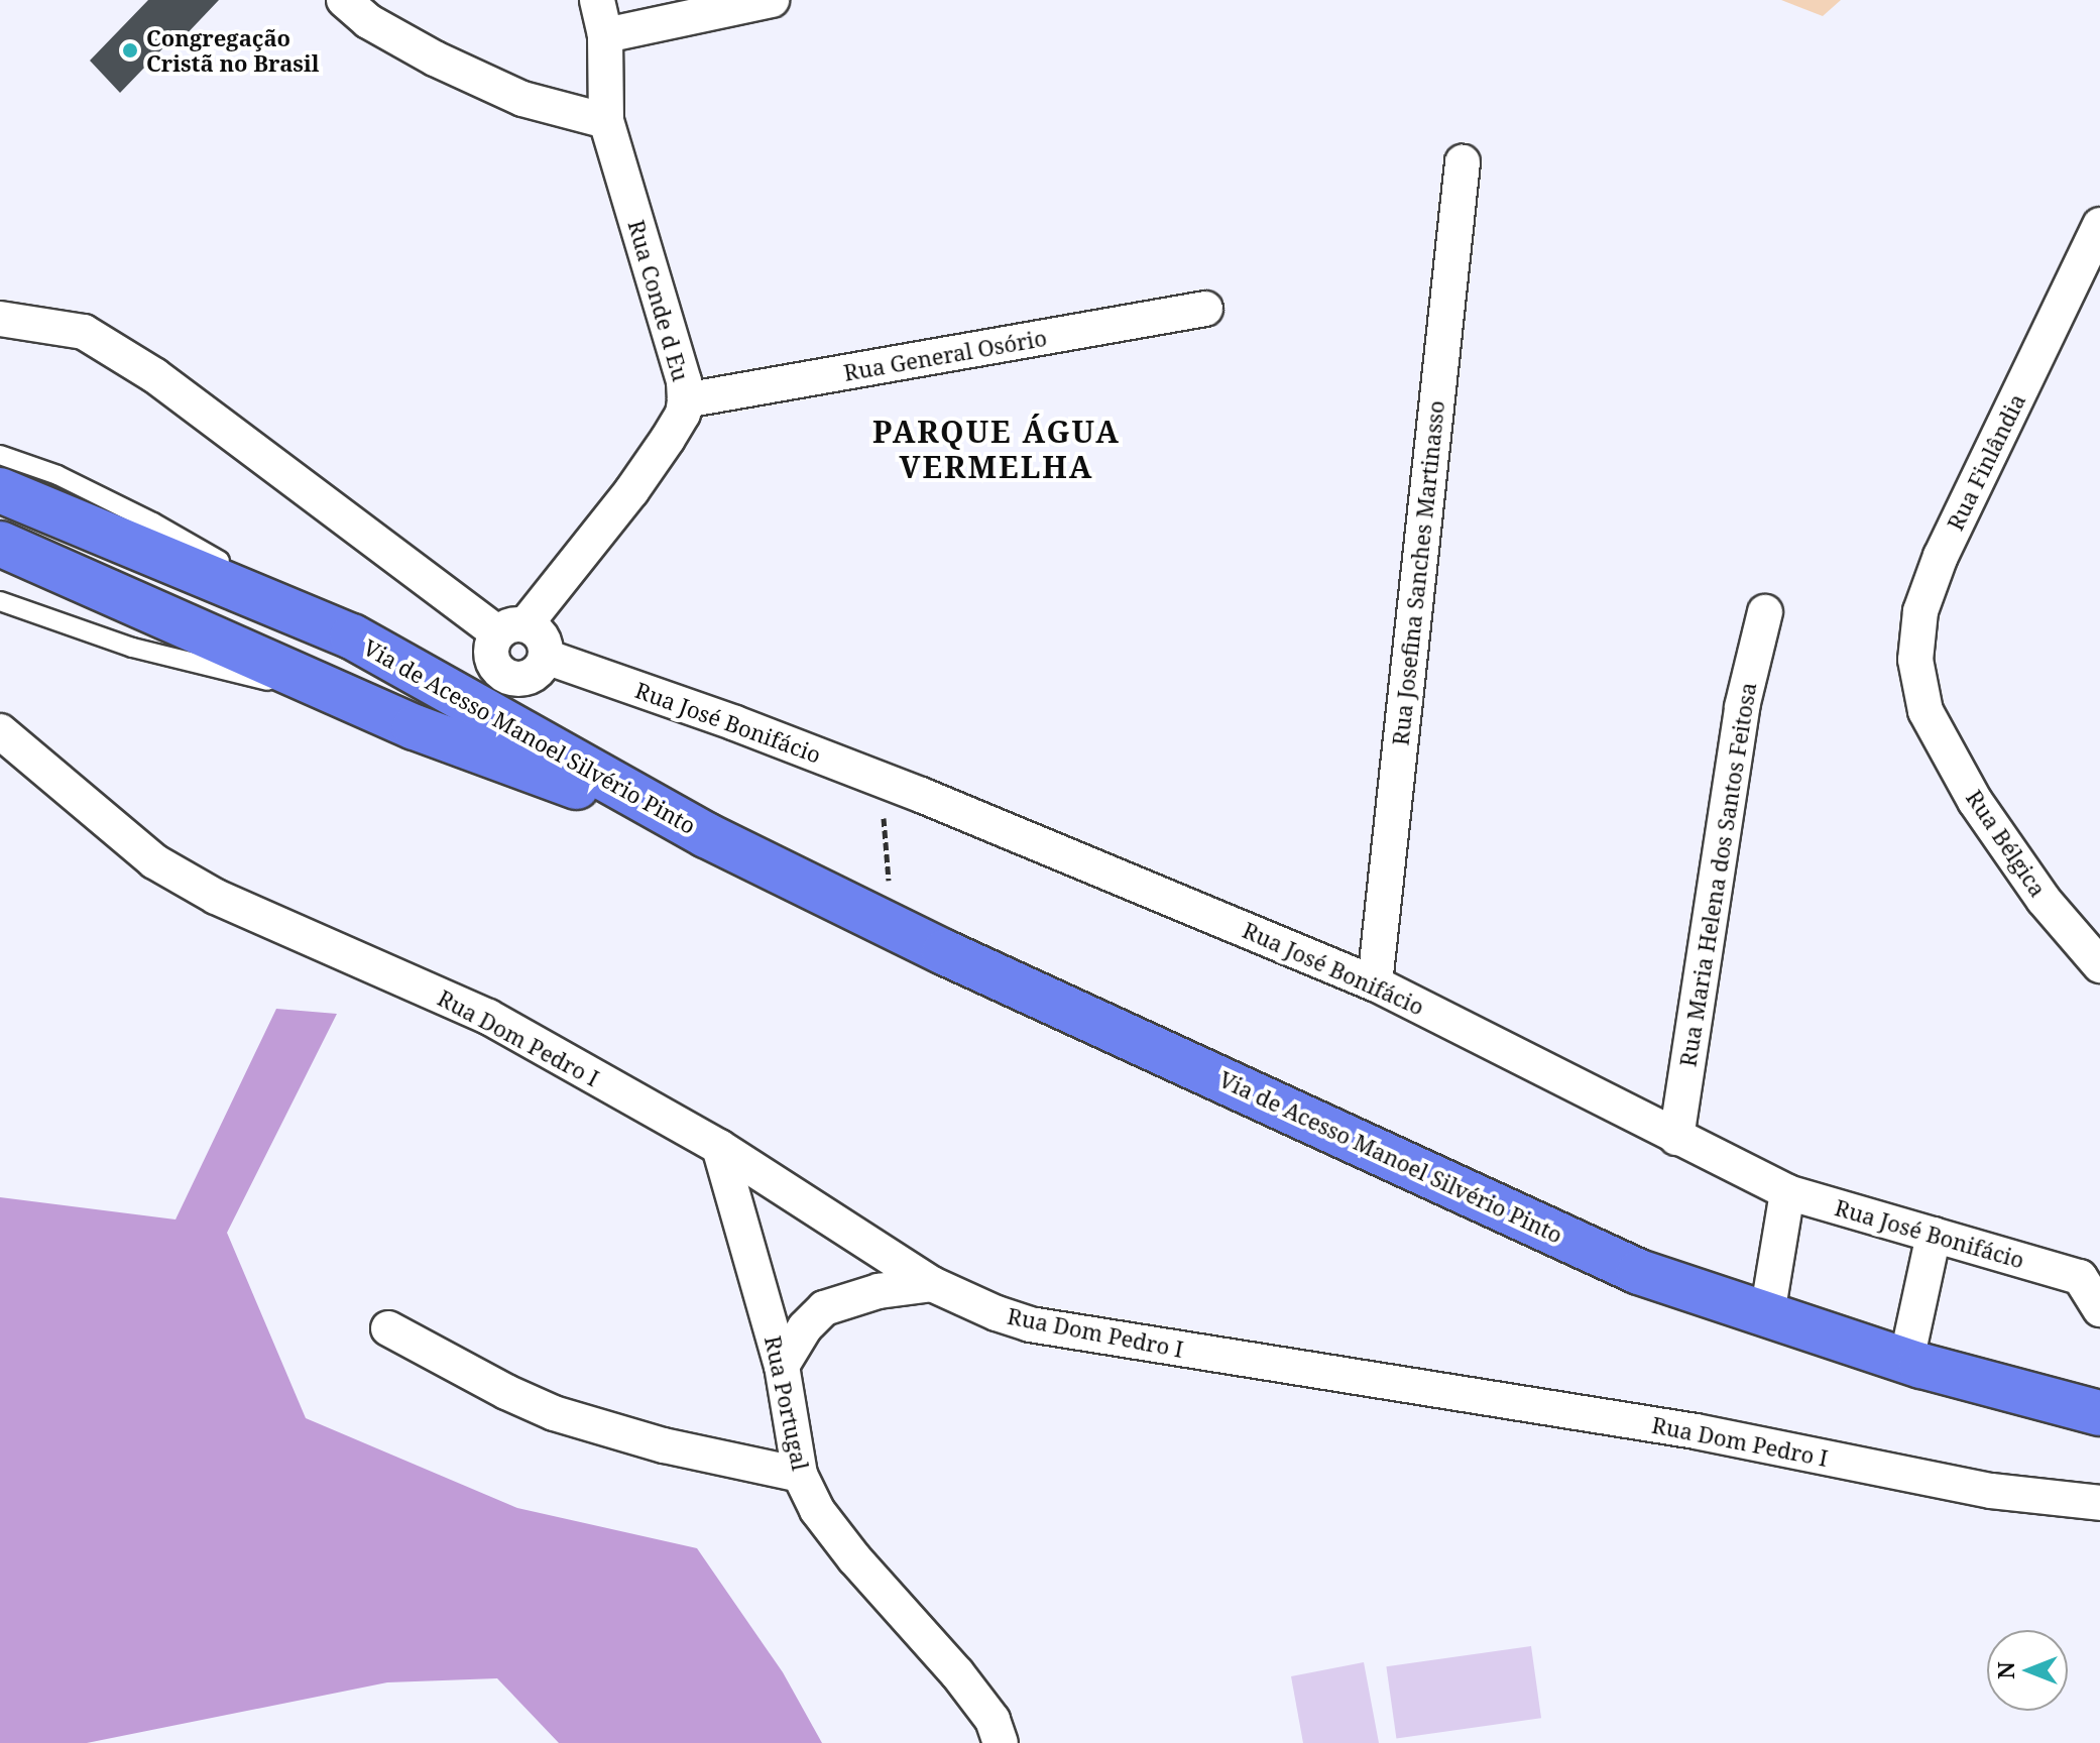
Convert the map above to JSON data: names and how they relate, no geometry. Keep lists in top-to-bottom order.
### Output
{
  "streets": {
    "main road": ["Via de Acesso Manoel Silvério Pinto"],
    "street": [
      "Rua Conde d Eu",
      "Rua General Osório",
      "Rua Finlândia",
      "Rua Josefina Sanches Martinasso",
      "Rua José Bonifácio",
      "Rua Bélgica",
      "Rua Maria Helena dos Santos Feitosa",
      "Rua Dom Pedro I",
      "Rua Portugal"
    ]
  },
  "crossings": [
    ["Rua Conde d Eu", "Rua General Osório"],
    ["Rua Conde d Eu", "Rua José Bonifácio"],
    ["Rua Conde d Eu", "Via de Acesso Manoel Silvério Pinto"],
    ["Rua Finlândia", "Rua Bélgica"],
    ["Rua Josefina Sanches Martinasso", "Rua José Bonifácio"],
    ["Rua José Bonifácio", "Rua Maria Helena dos Santos Feitosa"],
    ["Rua Dom Pedro I", "Rua Portugal"]
  ],
  "districts": ["PARQUE ÁGUA VERMELHA"],
  "places": ["Congregação Cristã no Brasil"],
  "north": "left"
}
